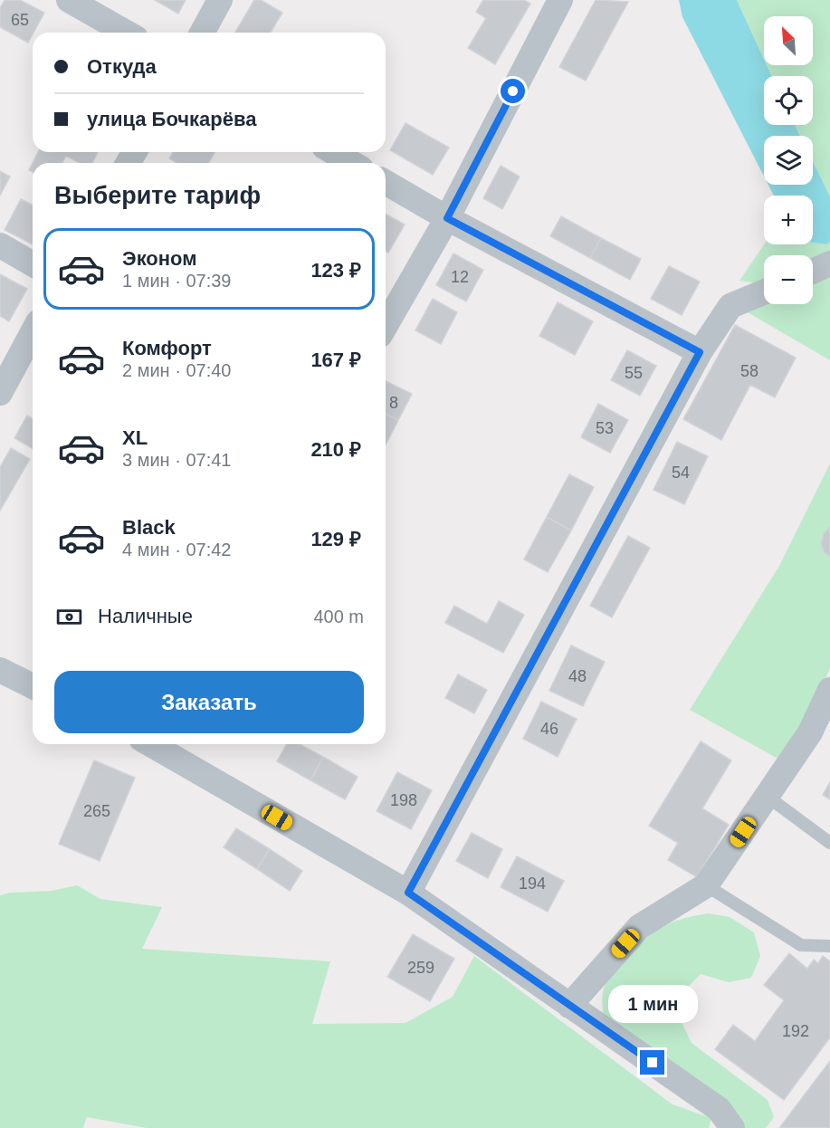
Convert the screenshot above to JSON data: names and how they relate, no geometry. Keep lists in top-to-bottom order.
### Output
{
  "house_numbers": [
    "65",
    "12",
    "58",
    "55",
    "8",
    "53",
    "54",
    "48",
    "46",
    "198",
    "265",
    "194",
    "259",
    "192"
  ],
  "north": "top left",
  "page": {
    "map_buttons": ["+", "−"],
    "banner": ["Откуда", "улица Бочкарёва"],
    "heading": "Выберите тариф",
    "list": [
      {
        "name": "Эконом",
        "note": "1 мин · 07:39",
        "value": "123 ₽"
      },
      {
        "name": "Комфорт",
        "note": "2 мин · 07:40",
        "value": "167 ₽"
      },
      {
        "name": "XL",
        "note": "3 мин · 07:41",
        "value": "210 ₽"
      },
      {
        "name": "Black",
        "note": "4 мин · 07:42",
        "value": "129 ₽"
      }
    ],
    "pay": ["Наличные", "400 m"],
    "buttons": "Заказать",
    "bubble": "1 мин"
  }
}
